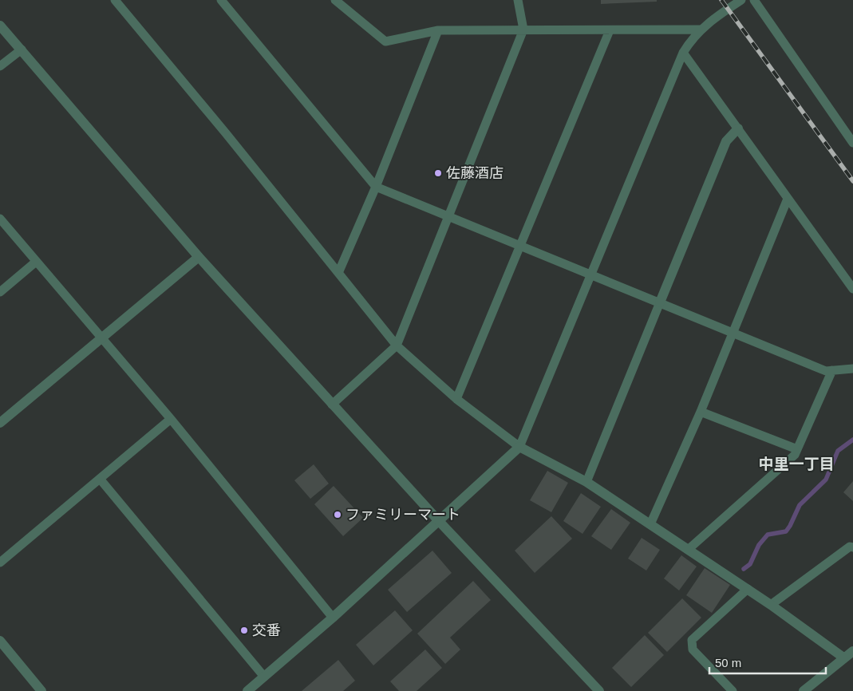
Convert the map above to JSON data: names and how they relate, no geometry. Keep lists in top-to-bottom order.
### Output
{
  "districts": ["中里一丁目"],
  "places": ["佐藤酒店", "ファミリーマート", "交番"],
  "scale_bar": "50 m"
}
